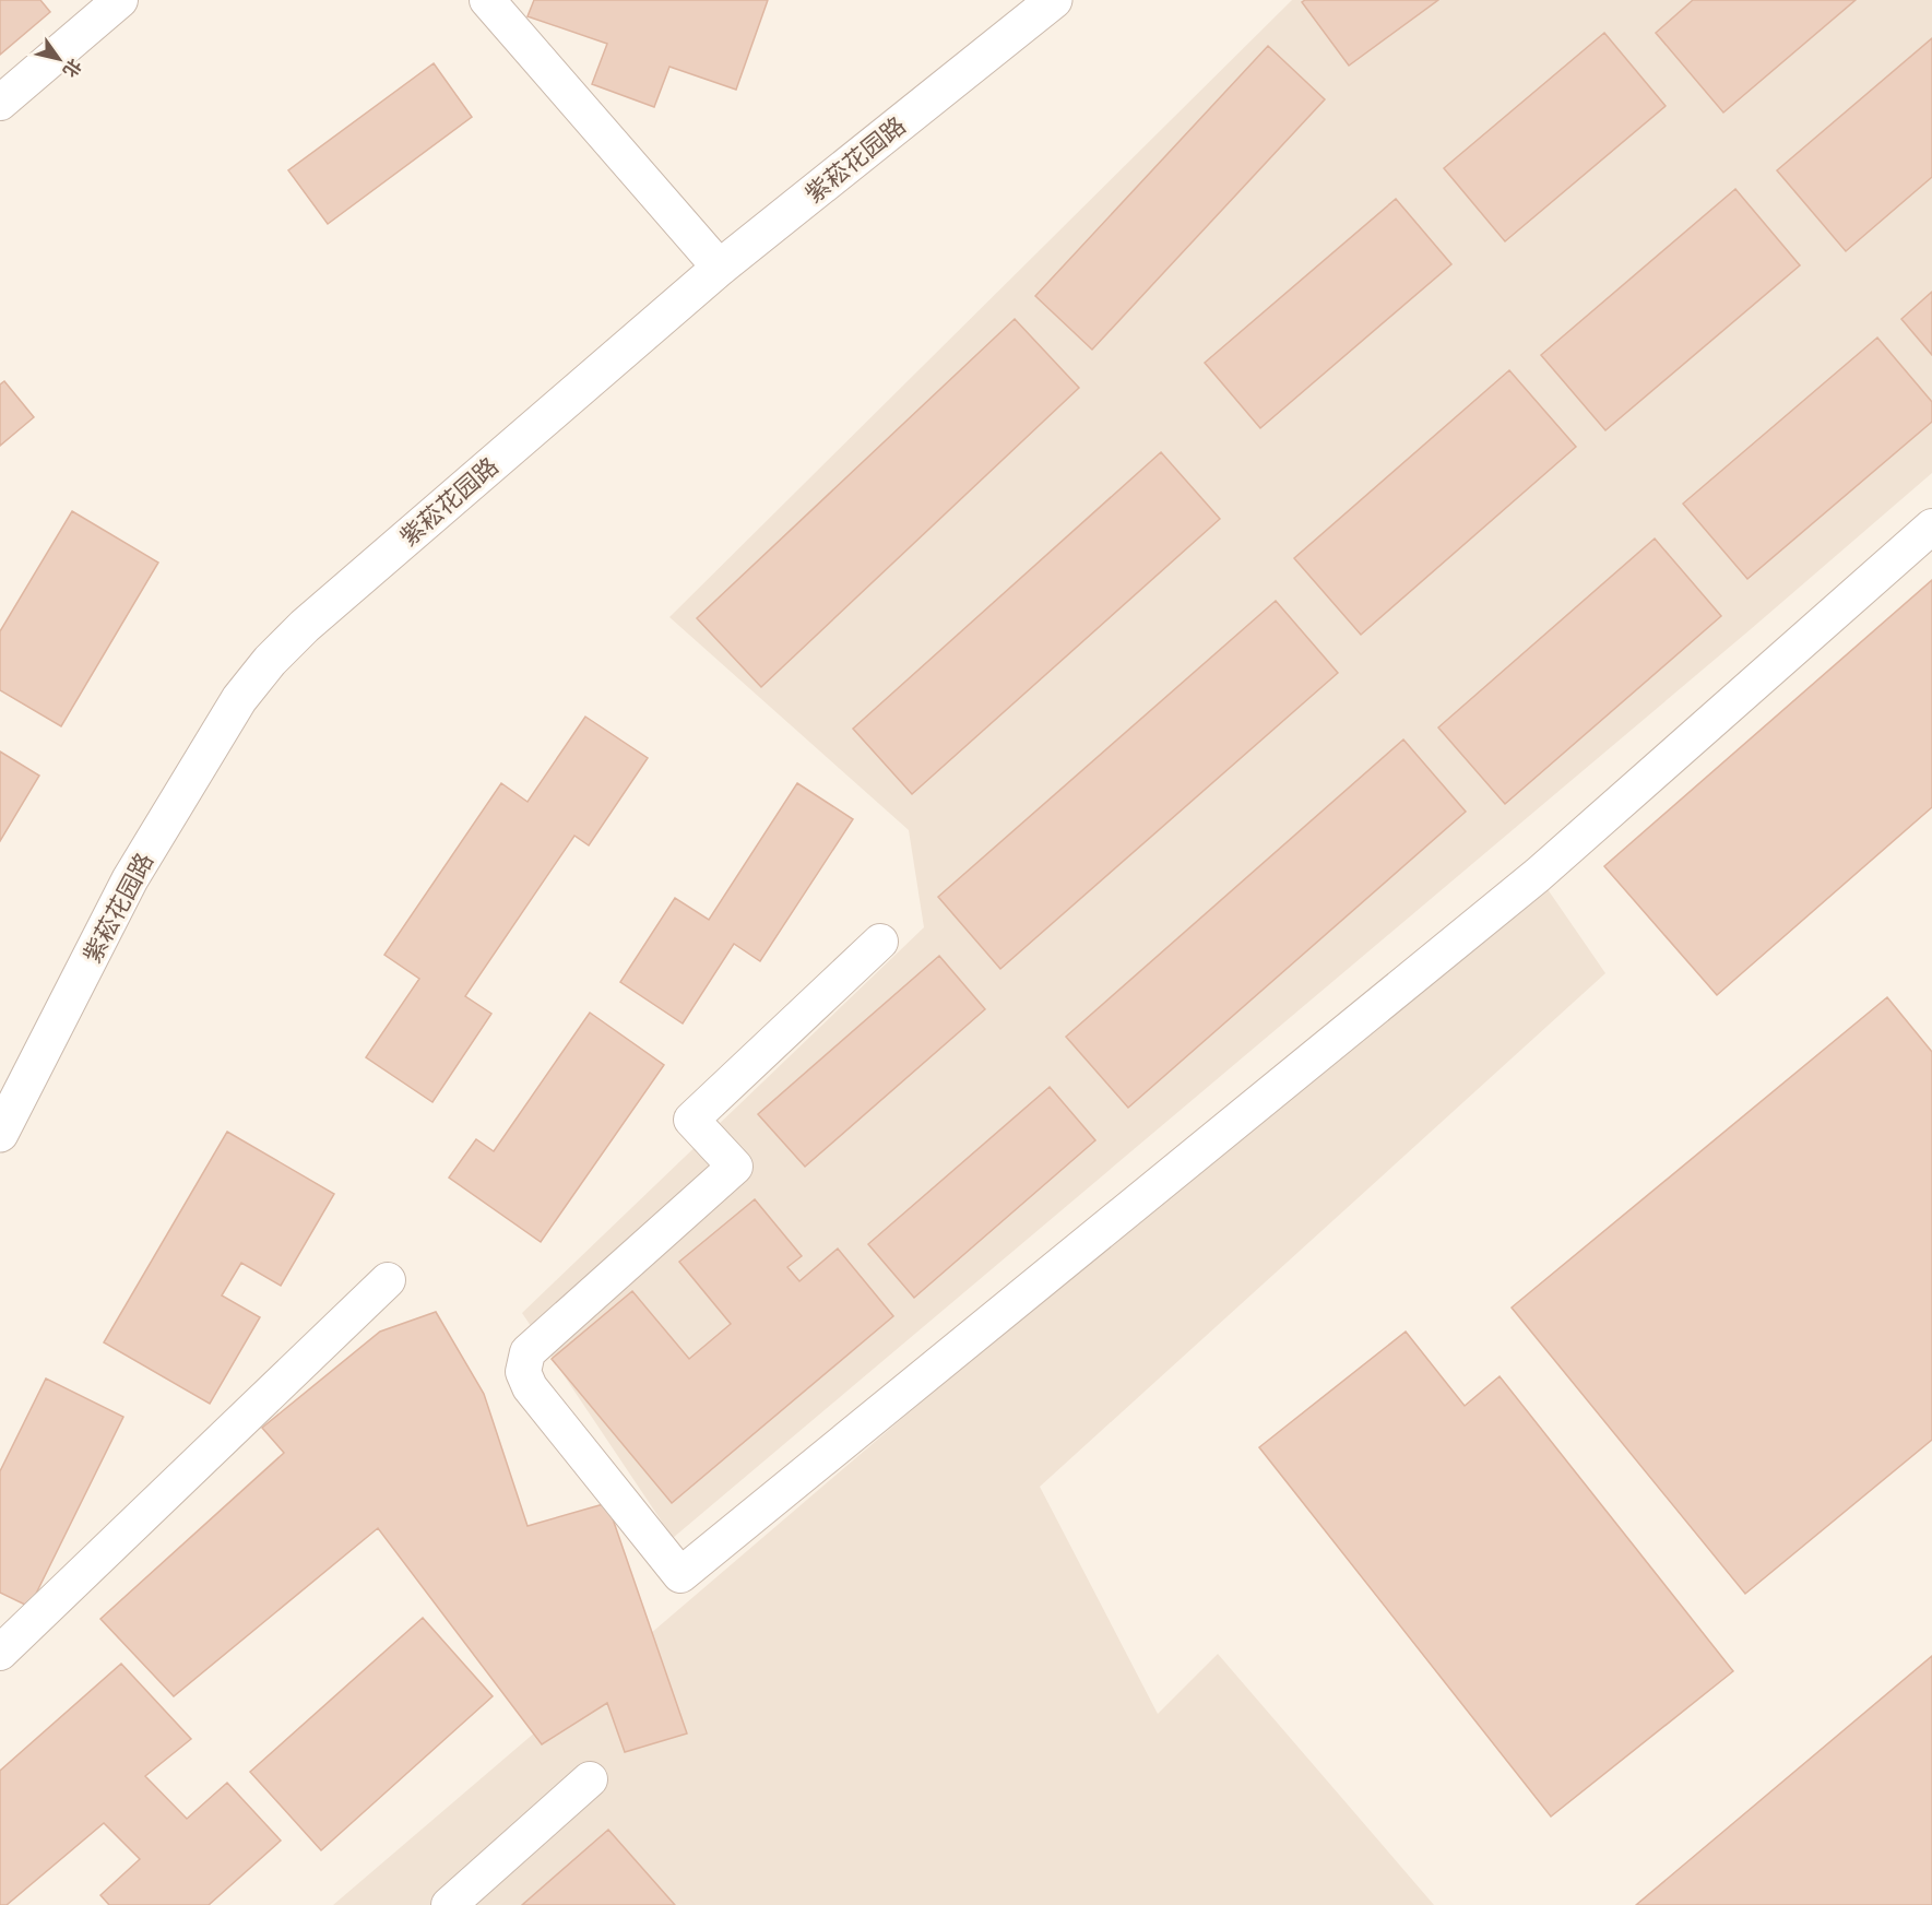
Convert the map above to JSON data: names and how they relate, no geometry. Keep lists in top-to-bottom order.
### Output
{
  "streets": {
    "street": ["紫菘花园路"]
  },
  "north": "bottom right"
}
